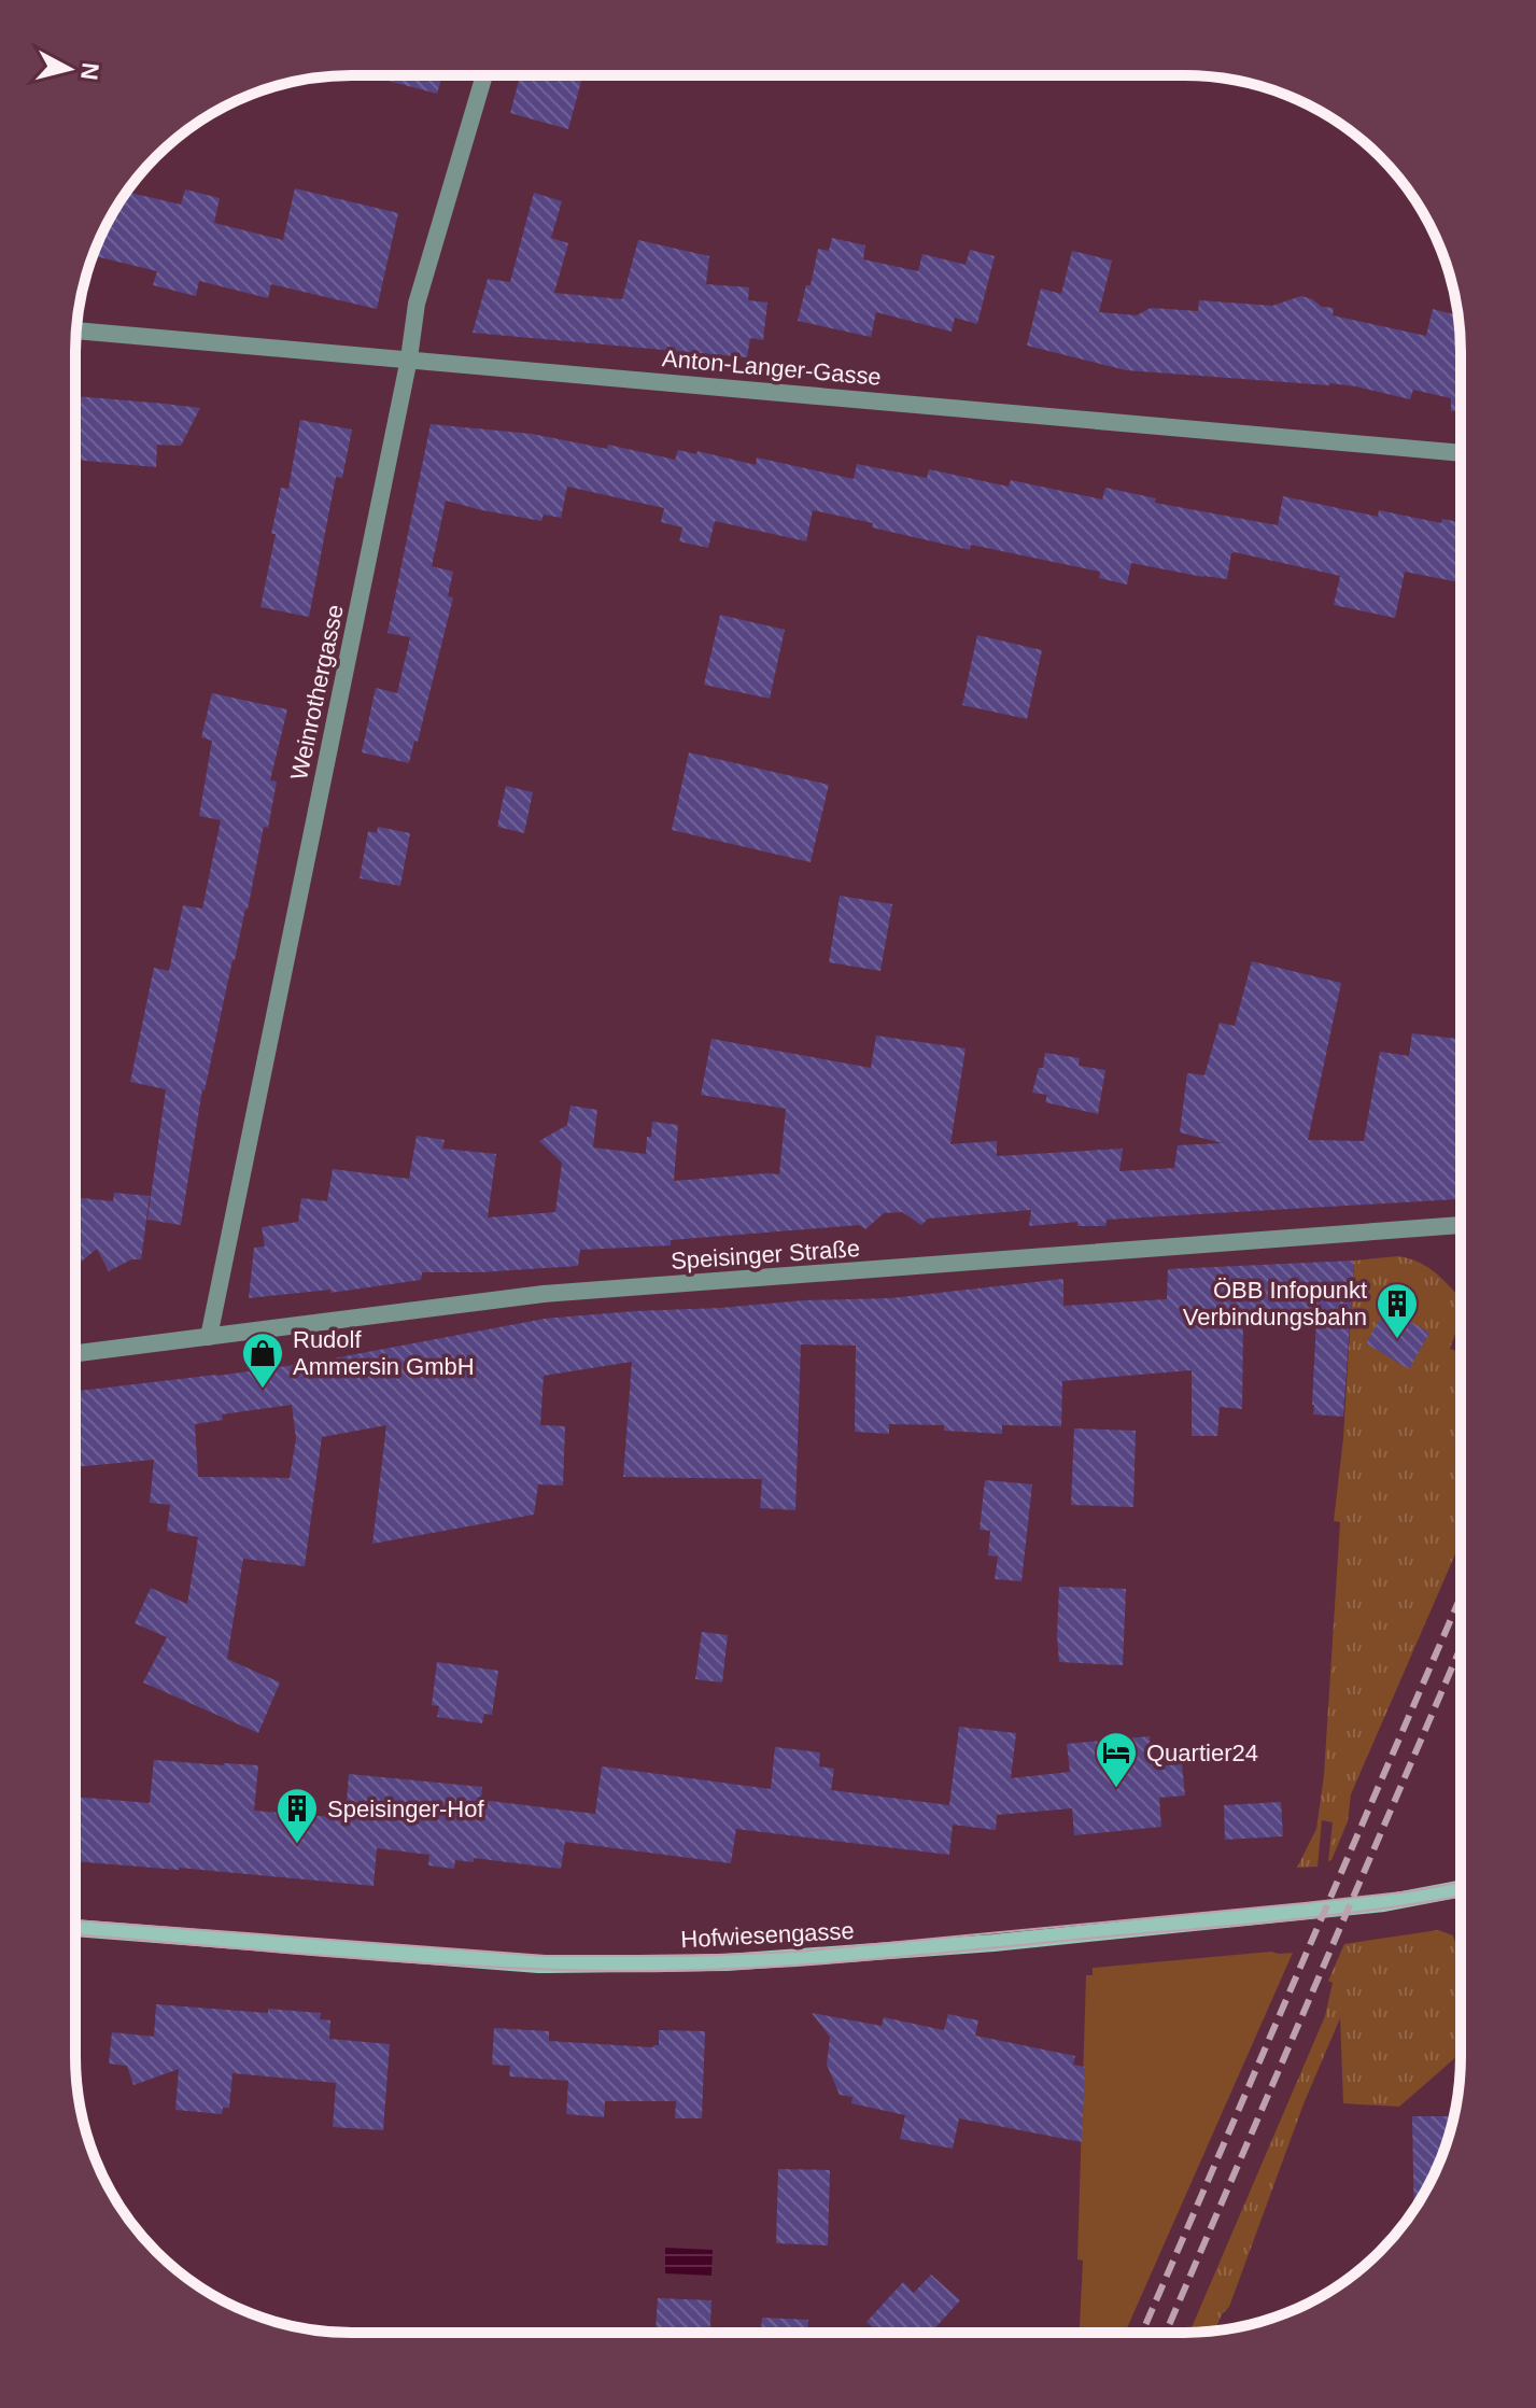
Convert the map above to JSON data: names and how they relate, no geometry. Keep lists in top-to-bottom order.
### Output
{
  "streets": {
    "main road": ["Hofwiesengasse"],
    "street": ["Anton-Langer-Gasse", "Weinrothergasse", "Speisinger Straße"]
  },
  "crossings": [
    ["Anton-Langer-Gasse", "Weinrothergasse"],
    ["Weinrothergasse", "Speisinger Straße"]
  ],
  "places": {
    "building": ["ÖBB Infopunkt Verbindungsbahn", "Speisinger-Hof"],
    "shop": ["Rudolf Ammersin GmbH"],
    "hotel": ["Quartier24"]
  },
  "north": "right"
}
